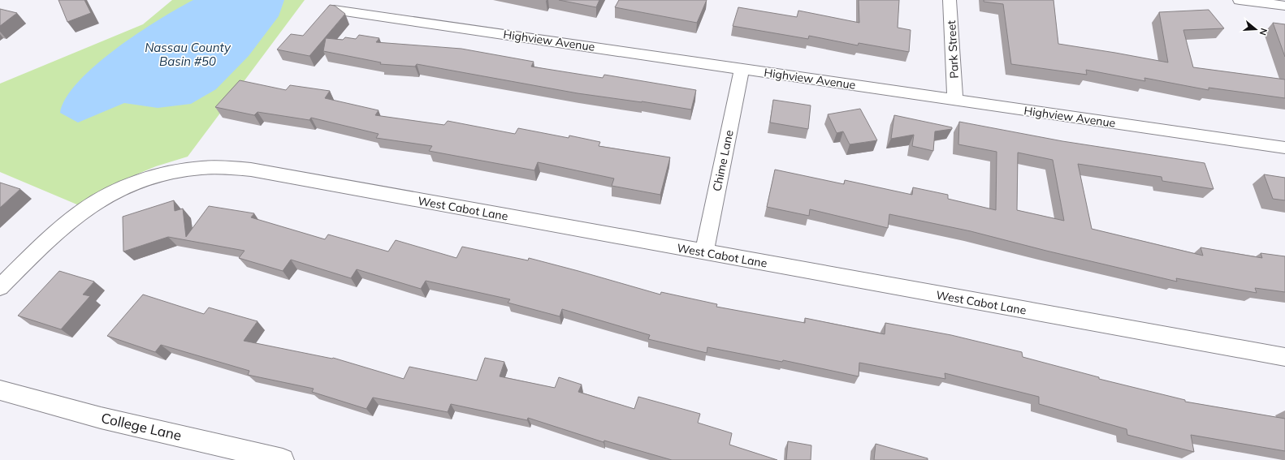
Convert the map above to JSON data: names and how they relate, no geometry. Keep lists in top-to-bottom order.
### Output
{
  "streets": {
    "street": [
      "Highview Avenue",
      "Park Street",
      "Chime Lane",
      "West Cabot Lane",
      "College Lane"
    ]
  },
  "crossings": [
    ["Highview Avenue", "Park Street"],
    ["Highview Avenue", "Chime Lane"],
    ["Chime Lane", "West Cabot Lane"]
  ],
  "water": ["Nassau County Basin #50"],
  "north": "right"
}
